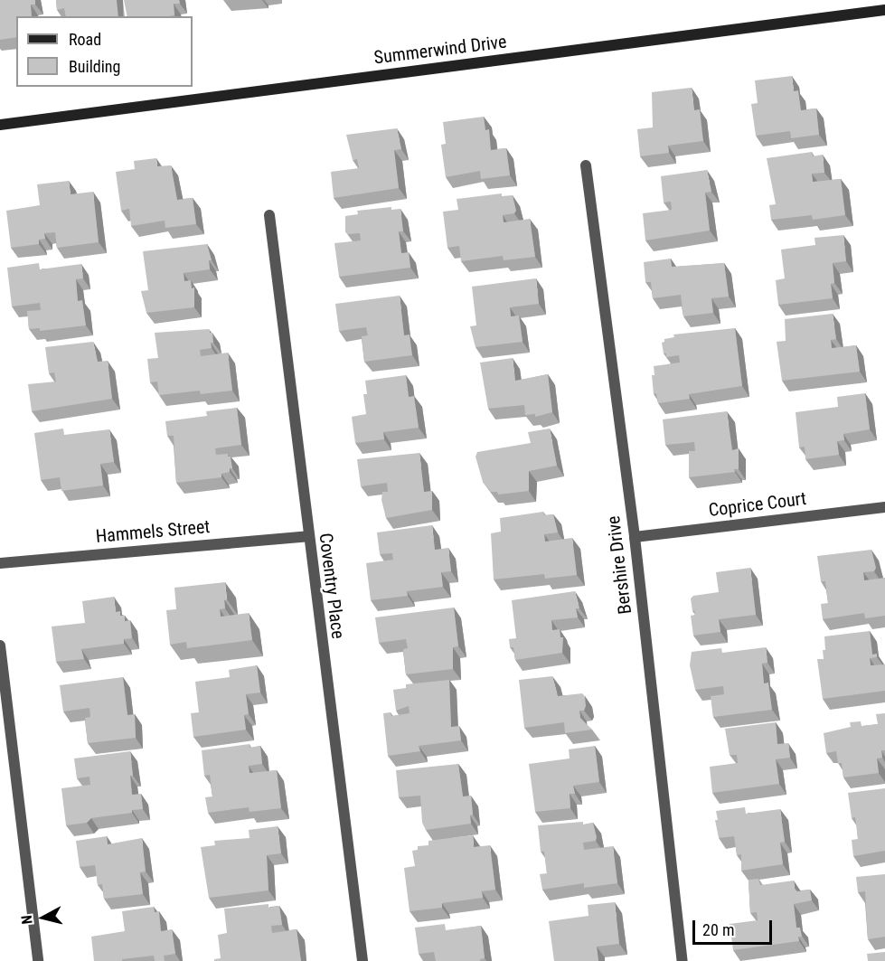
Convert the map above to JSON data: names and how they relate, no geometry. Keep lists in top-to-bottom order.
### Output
{
  "streets": {
    "street": [
      "Summerwind Drive",
      "Coprice Court",
      "Hammels Street",
      "Bershire Drive",
      "Coventry Place"
    ]
  },
  "crossings": [
    ["Coprice Court", "Bershire Drive"],
    ["Hammels Street", "Coventry Place"]
  ],
  "legend": ["Road", "Building"],
  "scale_bar": "20 m",
  "north": "left"
}
